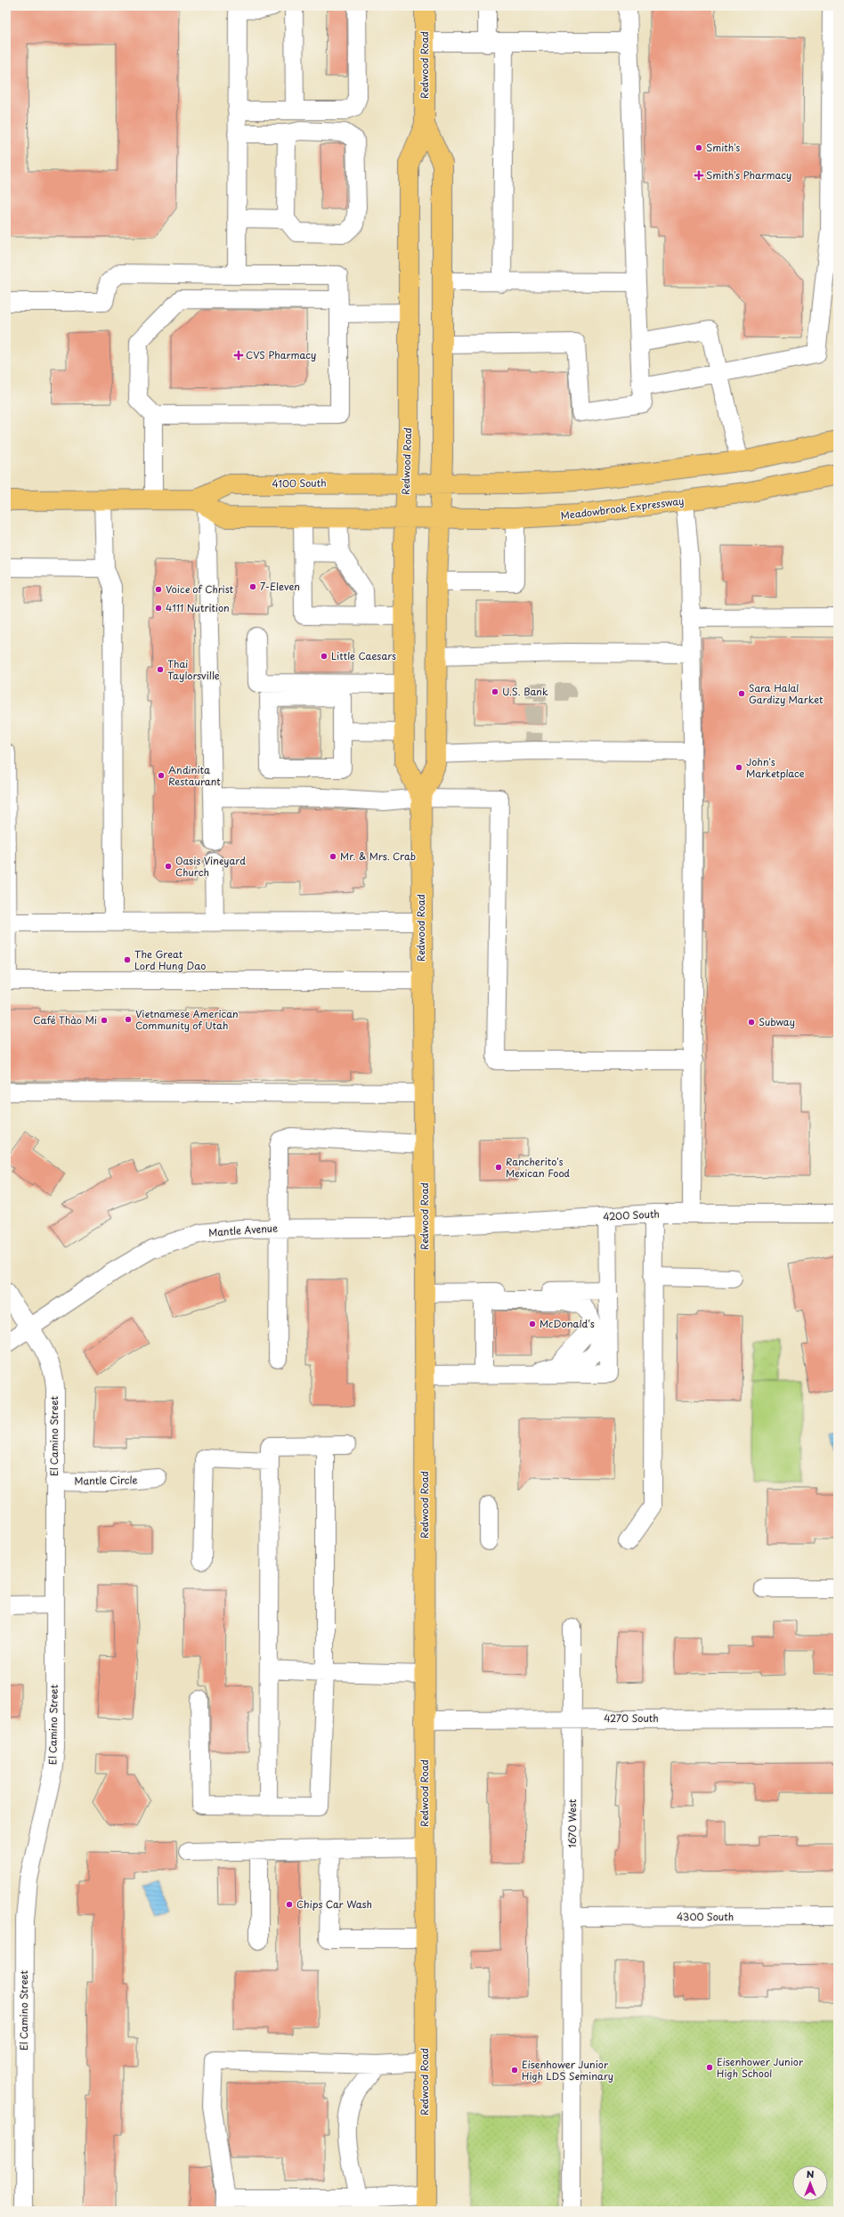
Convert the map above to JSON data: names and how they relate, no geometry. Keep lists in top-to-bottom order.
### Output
{
  "streets": {
    "main road": ["Redwood Road", "4100 South", "Meadowbrook Expressway"],
    "street": [
      "4200 South",
      "Mantle Avenue",
      "El Camino Street",
      "Mantle Circle",
      "4270 South",
      "1670 West",
      "4300 South"
    ]
  },
  "crossings": [
    ["Redwood Road", "4100 South"],
    ["Redwood Road", "Meadowbrook Expressway"],
    ["Redwood Road", "4200 South"],
    ["Redwood Road", "Mantle Avenue"],
    ["Redwood Road", "4270 South"],
    ["4200 South", "Mantle Avenue"],
    ["Mantle Avenue", "El Camino Street"],
    ["El Camino Street", "Mantle Circle"],
    ["4270 South", "1670 West"],
    ["1670 West", "4300 South"]
  ],
  "places": {
    "other": [
      "Smith's",
      "7-Eleven",
      "Voice of Christ",
      "4111 Nutrition",
      "Little Caesars",
      "Thai Taylorsville",
      "U.S. Bank",
      "Sara Halal Gardizy Market",
      "John's Marketplace",
      "Andinita Restaurant",
      "Mr. & Mrs. Crab",
      "Oasis Vineyard Church",
      "The Great Lord Hung Dao",
      "Vietnamese American Community of Utah",
      "Café Thào Mi",
      "Subway",
      "Rancherito's Mexican Food",
      "McDonald's",
      "Chips Car Wash",
      "Eisenhower Junior High School",
      "Eisenhower Junior High LDS Seminary"
    ],
    "health": ["Smith's Pharmacy", "CVS Pharmacy"]
  },
  "north": "top"
}
